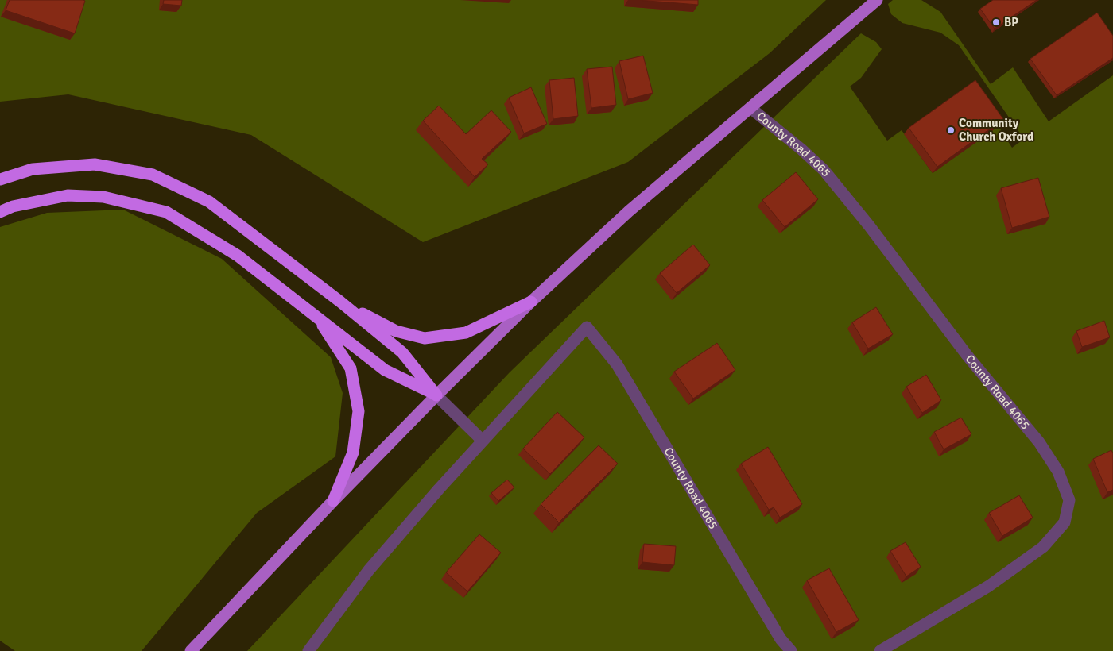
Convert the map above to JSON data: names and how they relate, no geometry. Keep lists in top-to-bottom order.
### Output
{
  "streets": {
    "street": ["County Road 4065"]
  },
  "places": ["BP", "Community Church Oxford"]
}
